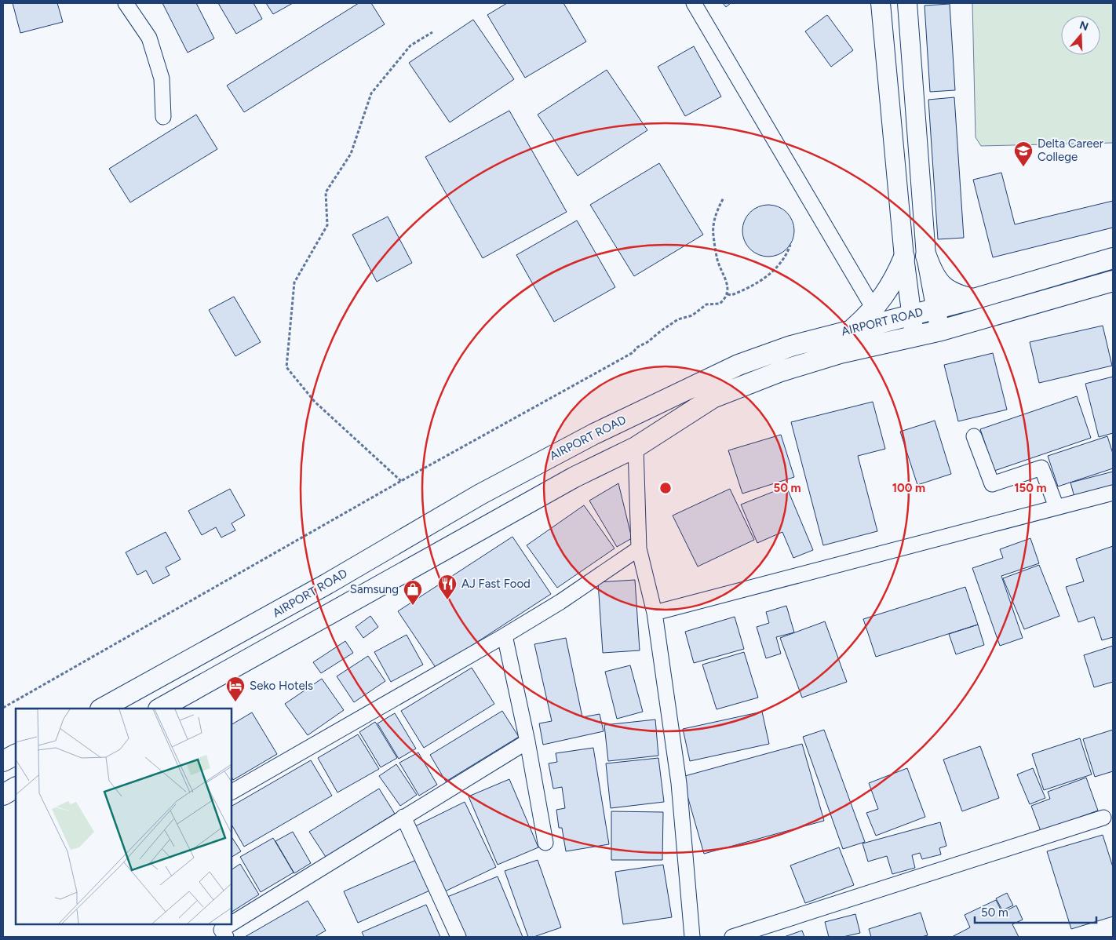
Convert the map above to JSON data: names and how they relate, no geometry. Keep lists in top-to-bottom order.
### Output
{
  "streets": {
    "main road": ["AIRPORT ROAD"]
  },
  "places": {
    "school or university": ["Delta Career College"],
    "restaurant": ["AJ Fast Food"],
    "shop": ["Samsung"],
    "hotel": ["Seko Hotels"]
  },
  "scale_bar": "50 m",
  "north": "top",
  "rings": ["50 m", "100 m", "150 m"]
}
